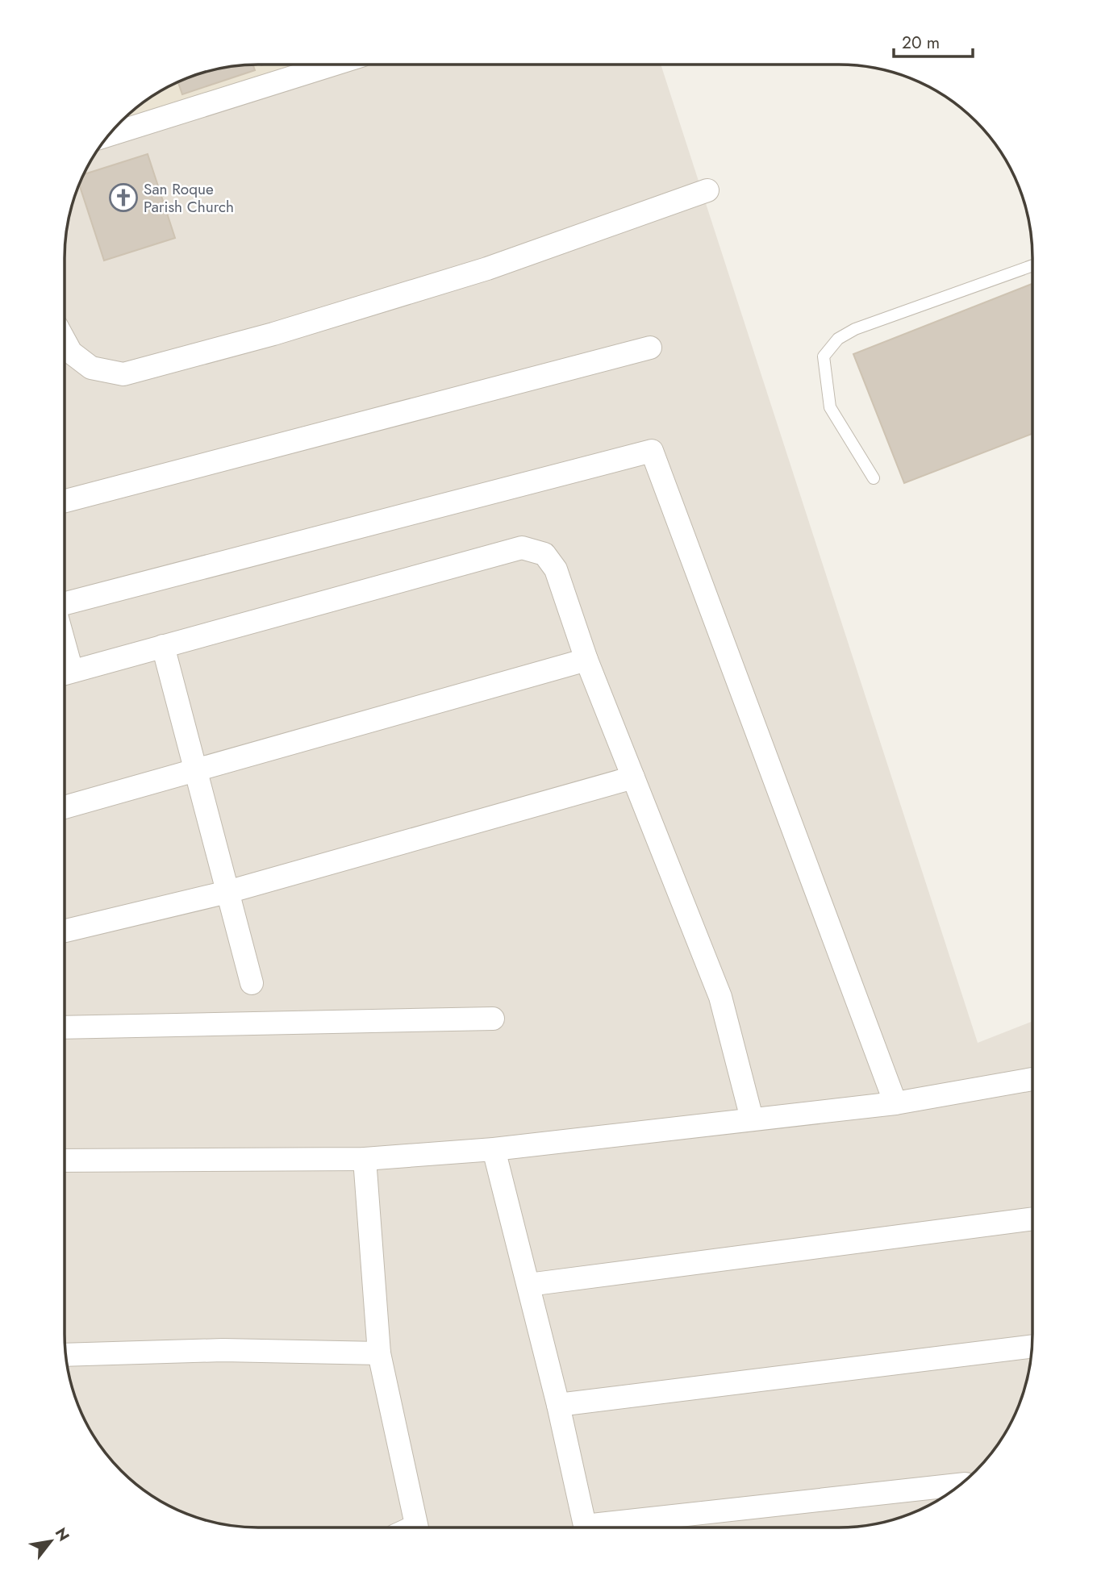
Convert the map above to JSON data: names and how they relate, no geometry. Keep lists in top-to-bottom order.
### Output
{
  "places": {
    "church": ["San Roque Parish Church"]
  },
  "scale_bar": "20 m",
  "north": "top right"
}
